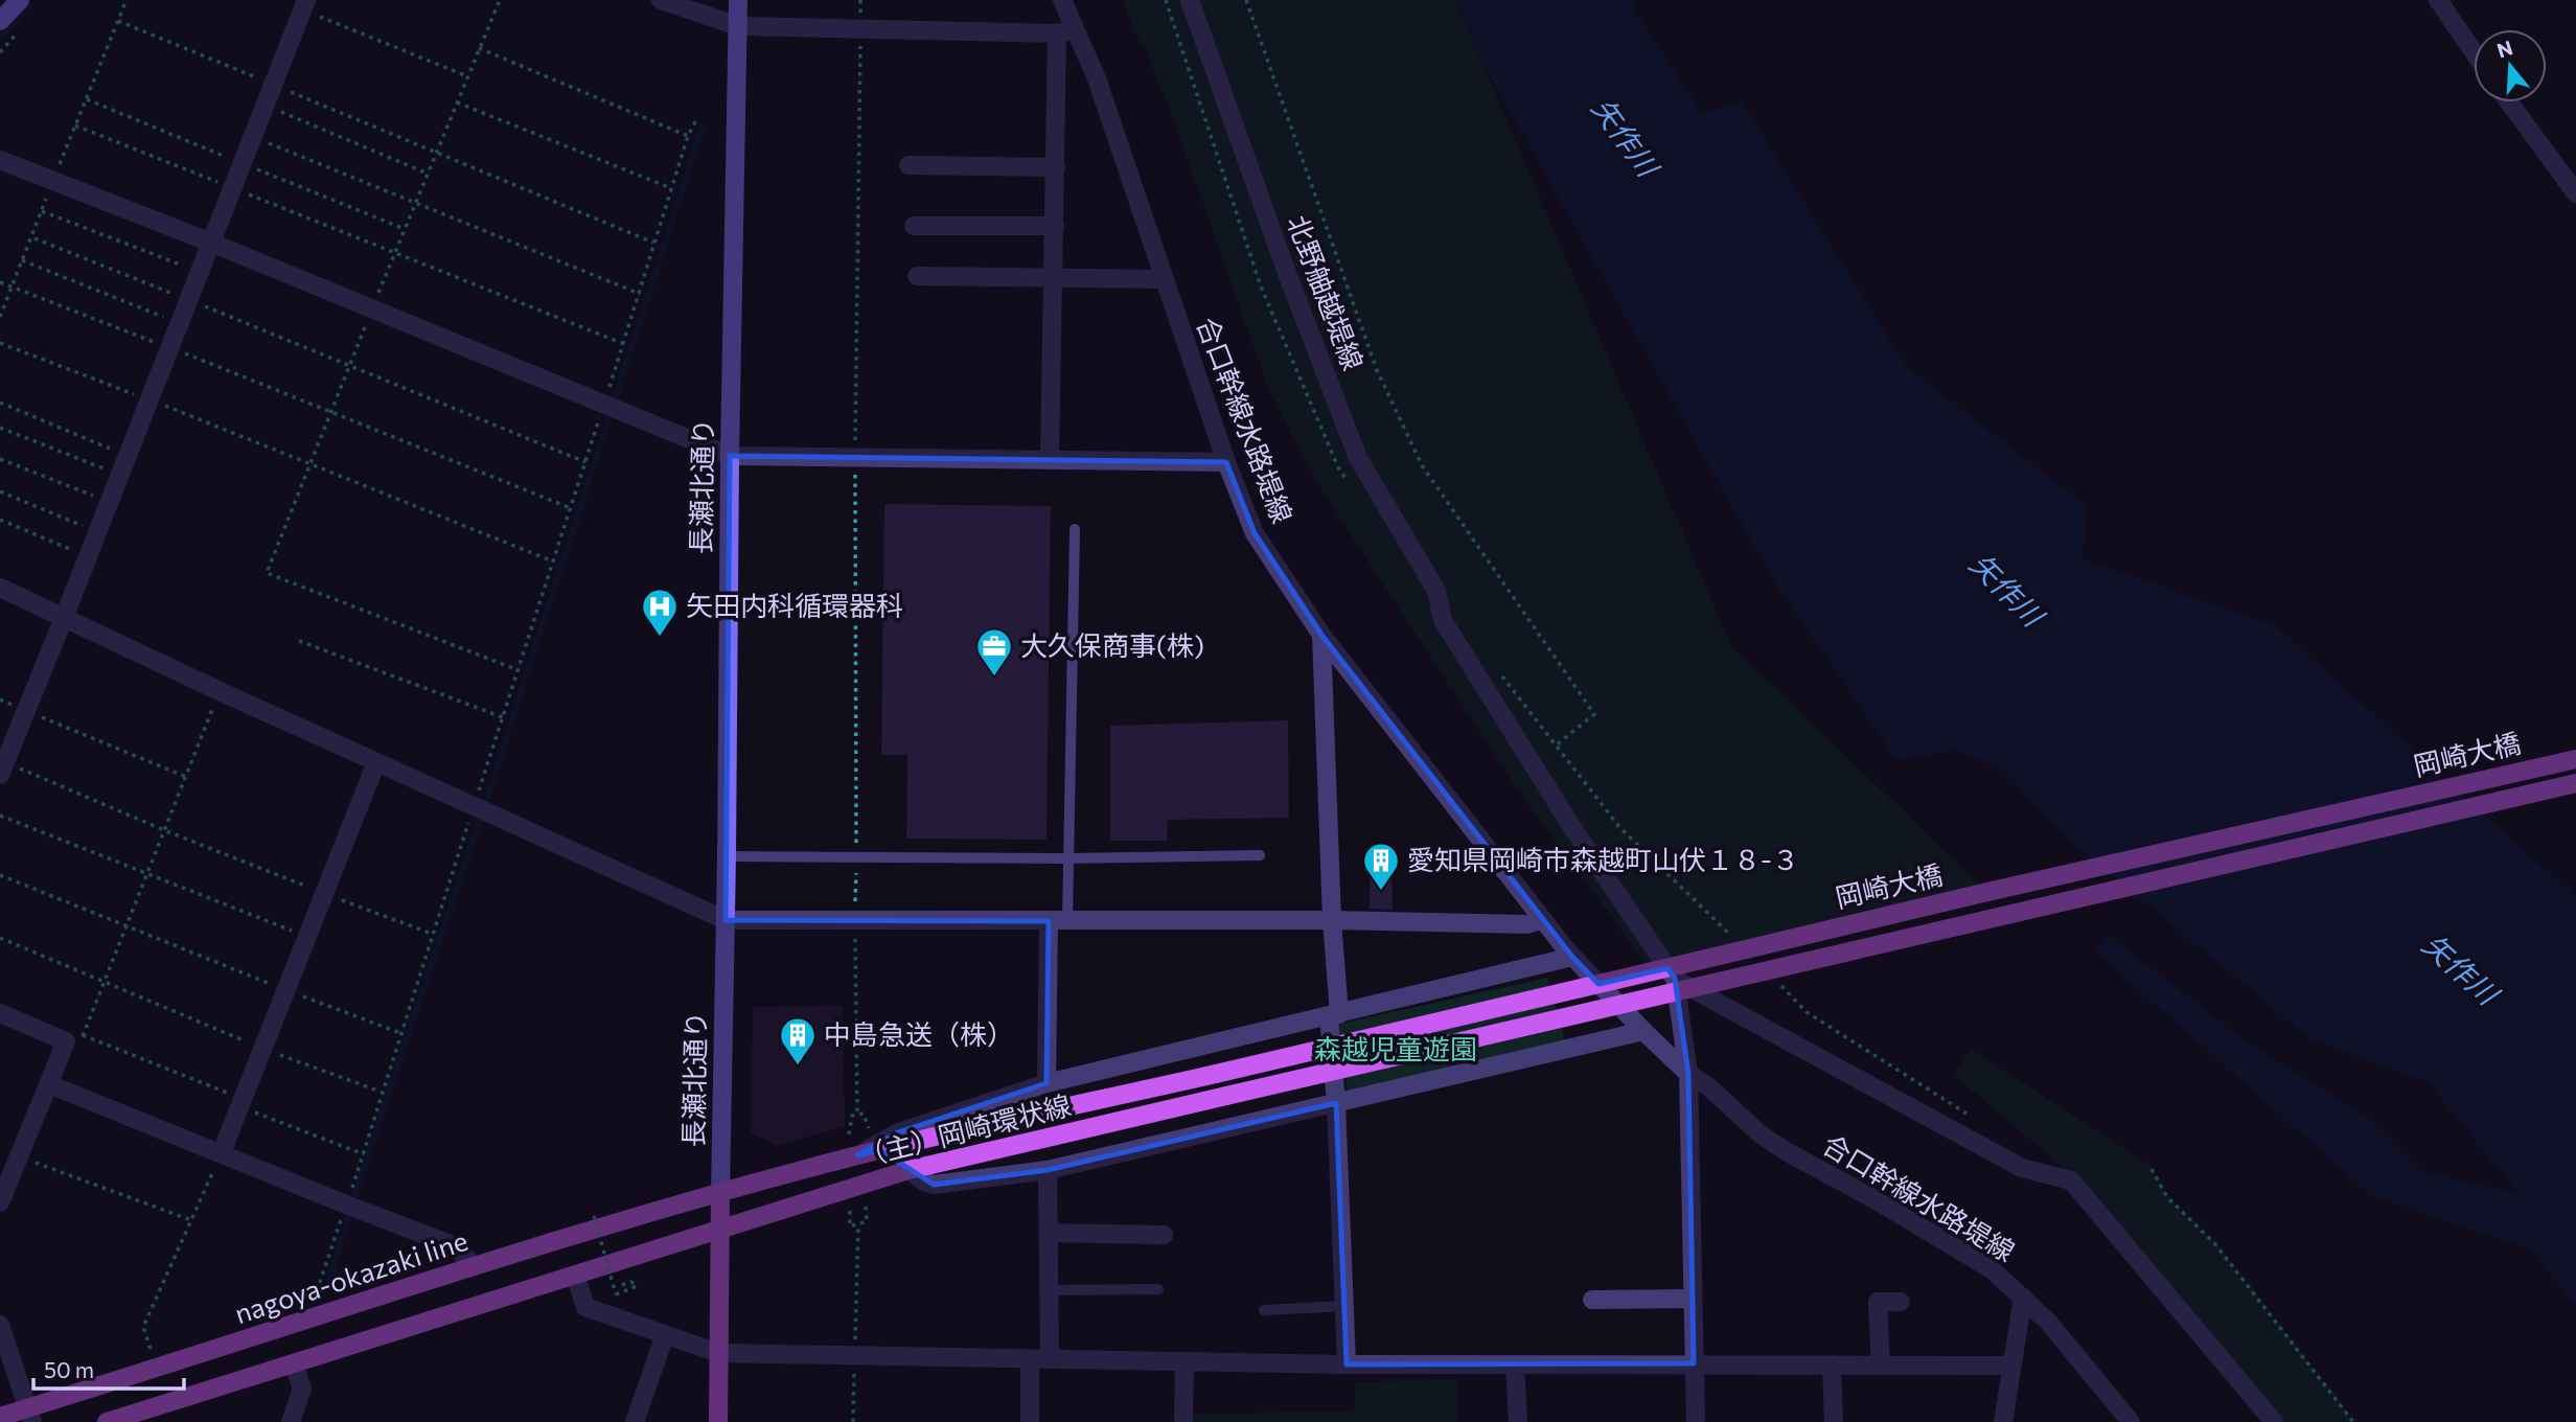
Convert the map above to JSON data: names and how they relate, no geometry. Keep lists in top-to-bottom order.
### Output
{
  "streets": {
    "main road": ["岡崎大橋", "（主）岡崎環状線", "nagoya-okazaki line"],
    "street": ["北野舳越堤線", "合口幹線水路堤線", "長瀬北通り"]
  },
  "crossings": [
    ["長瀬北通り", "（主）岡崎環状線"],
    ["長瀬北通り", "nagoya-okazaki line"],
    ["岡崎大橋", "（主）岡崎環状線"],
    ["（主）岡崎環状線", "nagoya-okazaki line"]
  ],
  "water": ["矢作川"],
  "parks": ["森越児童遊園"],
  "places": {
    "hospital": ["矢田内科循環器科"],
    "office": ["大久保商事(株)"],
    "building": ["愛知県岡崎市森越町山伏１８‐３", "中島急送（株）"]
  },
  "scale_bar": "50 m",
  "north": "top"
}
